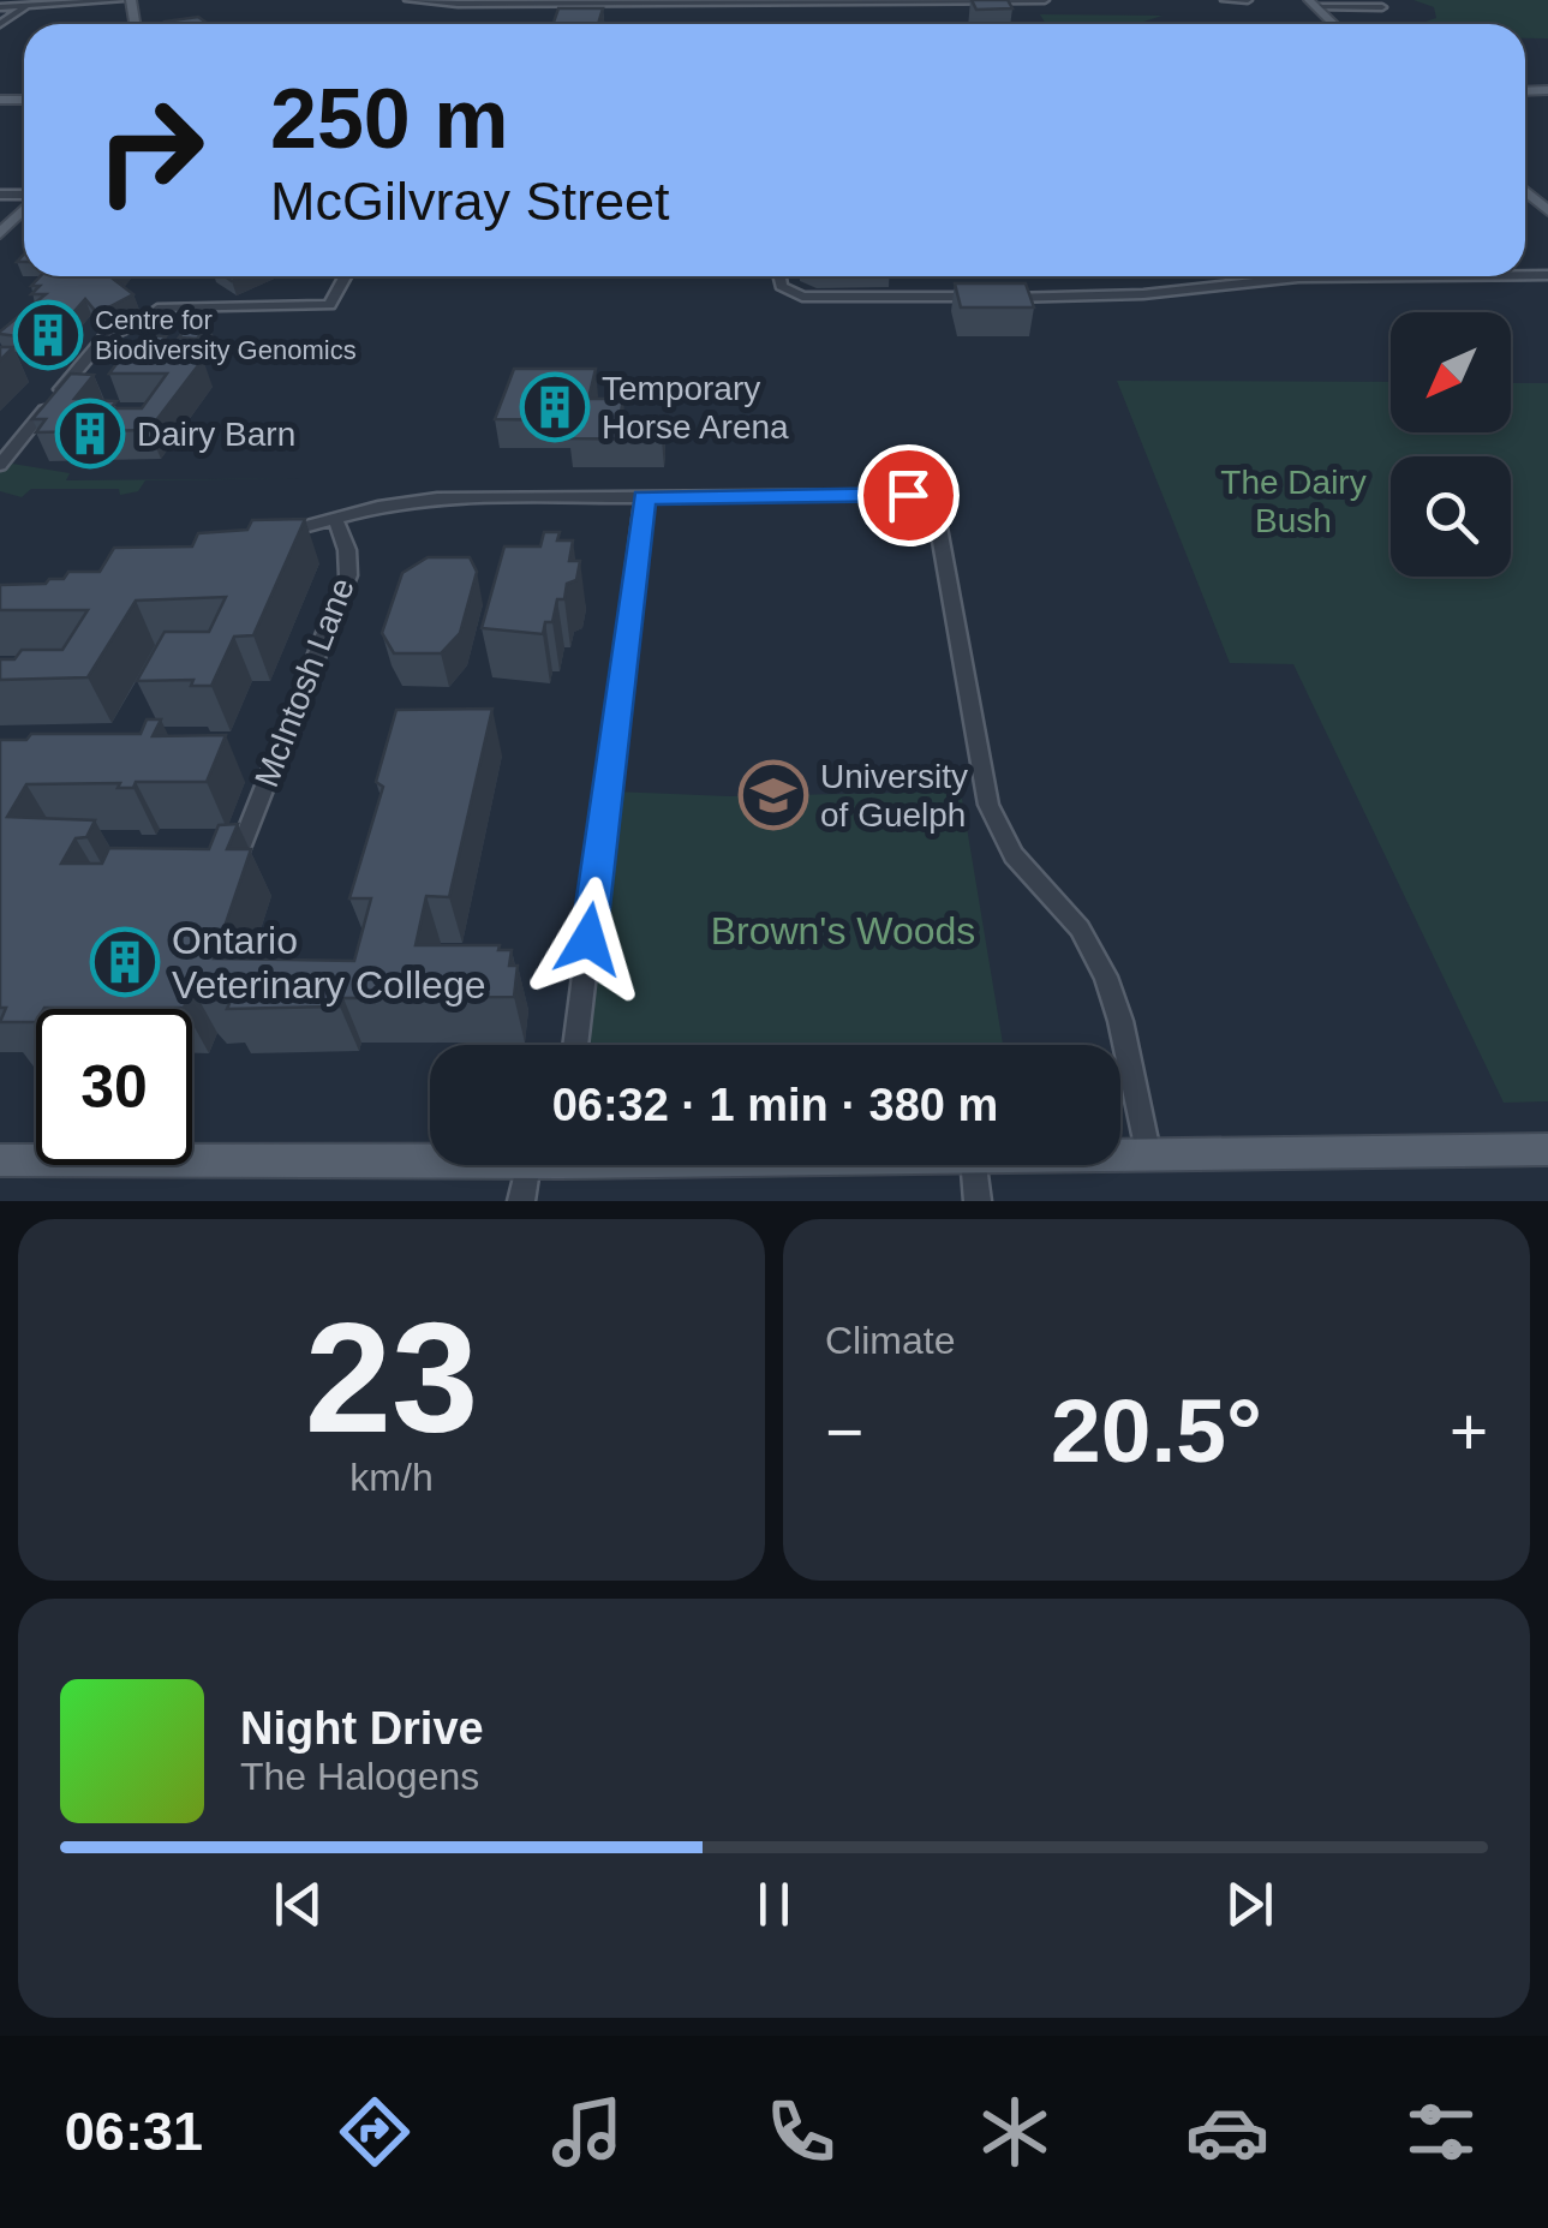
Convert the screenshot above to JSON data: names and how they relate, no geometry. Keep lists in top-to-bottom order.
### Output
{
  "streets": {
    "street": ["McIntosh Lane"]
  },
  "parks": ["The Dairy Bush", "Brown's Woods"],
  "places": {
    "building": [
      "Centre for Biodiversity Genomics",
      "Temporary Horse Arena",
      "Dairy Barn",
      "Ontario Veterinary College"
    ],
    "school or university": ["University of Guelph"]
  },
  "north": "bottom left",
  "page": {
    "turn": ["250 m", "McGilvray Street"],
    "limit": "30",
    "trip": "06:32 · 1 min · 380 m",
    "tile": [
      ["23", "km/h"],
      "Climate"
    ],
    "heat": ["−", "20.5°", "+"],
    "song": ["Night Drive", "The Halogens"],
    "tabs": "06:31"
  }
}
